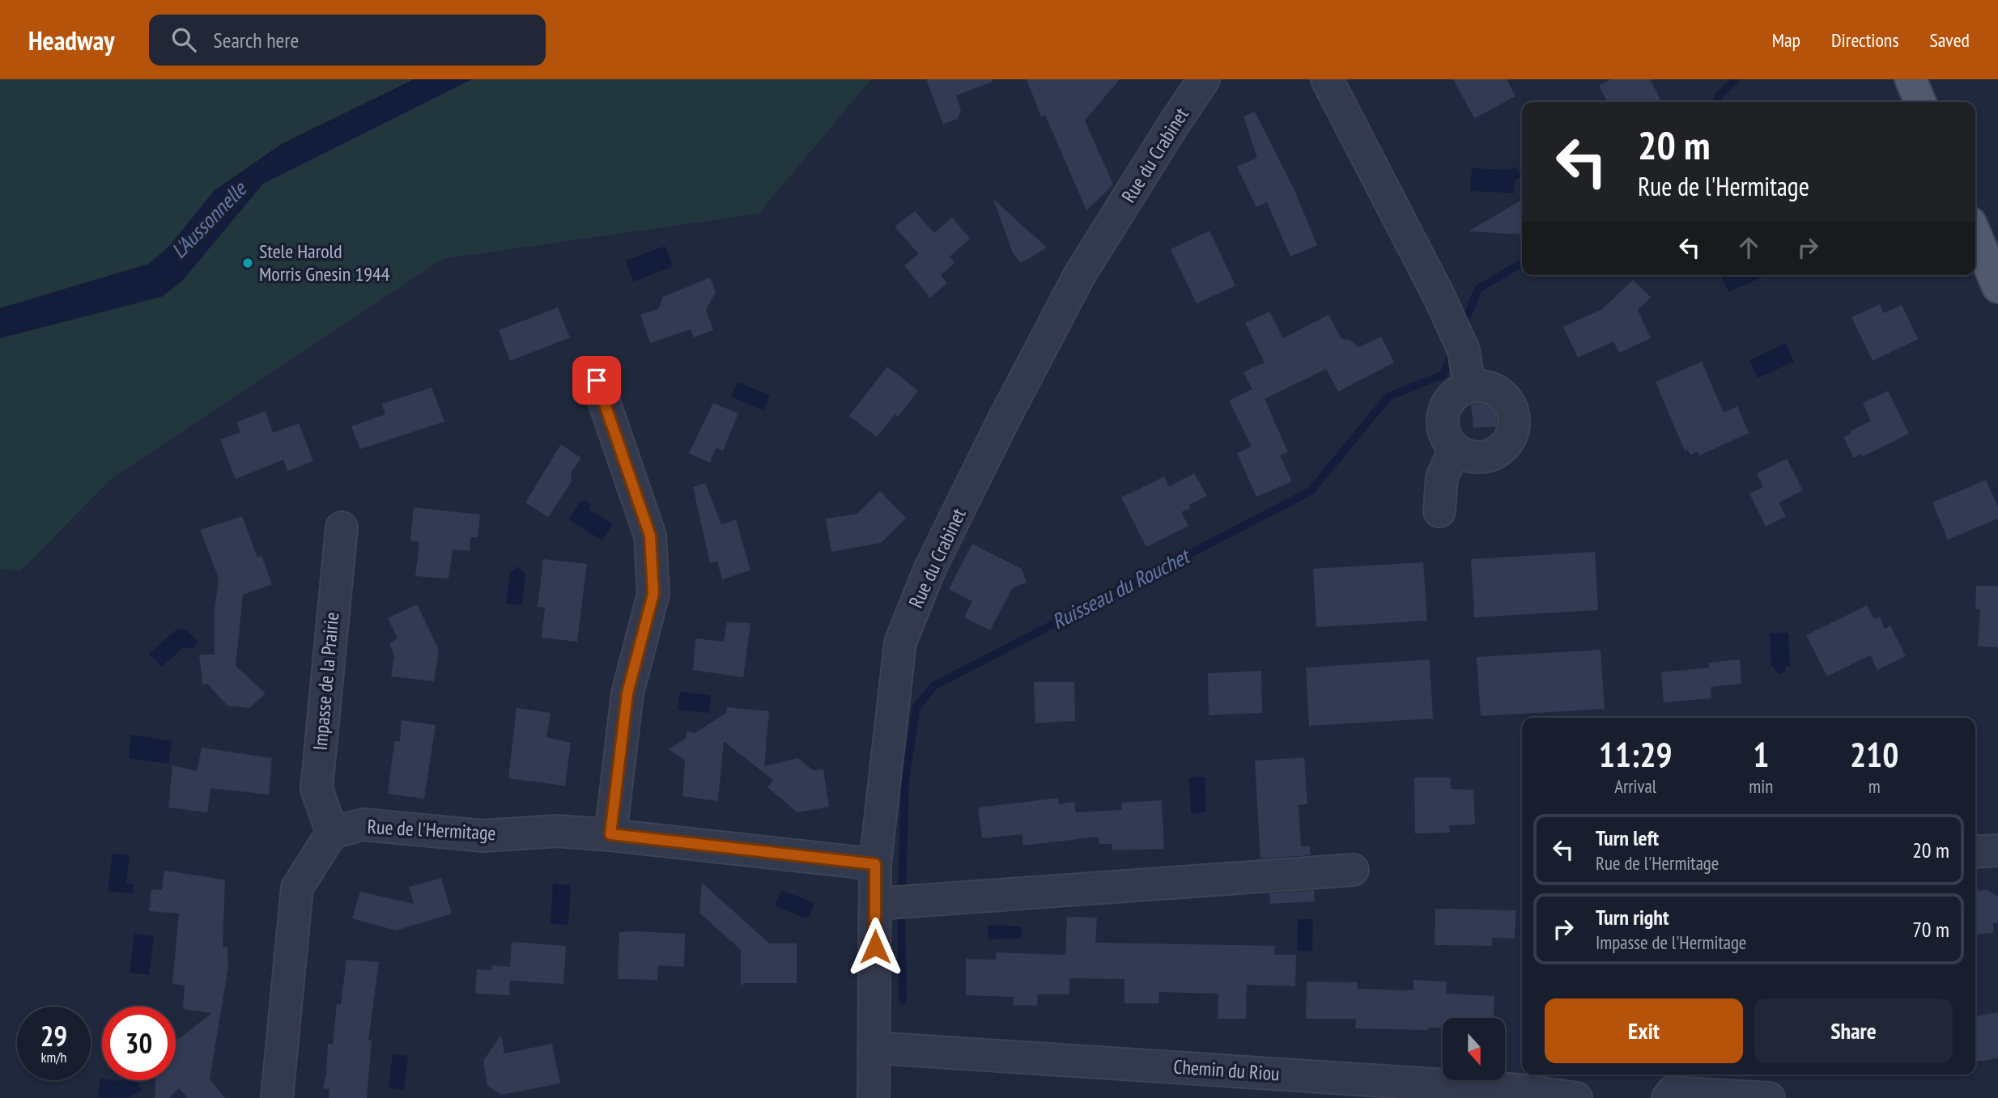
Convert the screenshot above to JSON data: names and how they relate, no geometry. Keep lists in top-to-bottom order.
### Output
{
  "streets": {
    "street": [
      "Rue du Crabinet",
      "Impasse de la Prairie",
      "Rue de l'Hermitage",
      "Chemin du Riou"
    ]
  },
  "crossings": [
    ["Rue du Crabinet", "Rue de l'Hermitage"],
    ["Rue du Crabinet", "Chemin du Riou"],
    ["Impasse de la Prairie", "Rue de l'Hermitage"]
  ],
  "water": ["L'Aussonnelle", "Ruisseau du Rouchet"],
  "places": ["Stele Harold Morris Gnesin 1944"],
  "north": "bottom",
  "page": {
    "header": "Headway",
    "search": "Search here",
    "nav": ["Map", "Directions", "Saved"],
    "turn": ["20 m", "Rue de l'Hermitage"],
    "eta": [
      "11:29",
      "Arrival",
      "1",
      "min",
      "210",
      "m"
    ],
    "list": [
      {
        "name": "Turn left",
        "note": "Rue de l'Hermitage",
        "value": "20 m"
      },
      {
        "name": "Turn right",
        "note": "Impasse de l'Hermitage",
        "value": "70 m"
      }
    ],
    "buttons": ["Exit", "Share"],
    "speed": "29 km/h",
    "limit": "30"
  }
}
